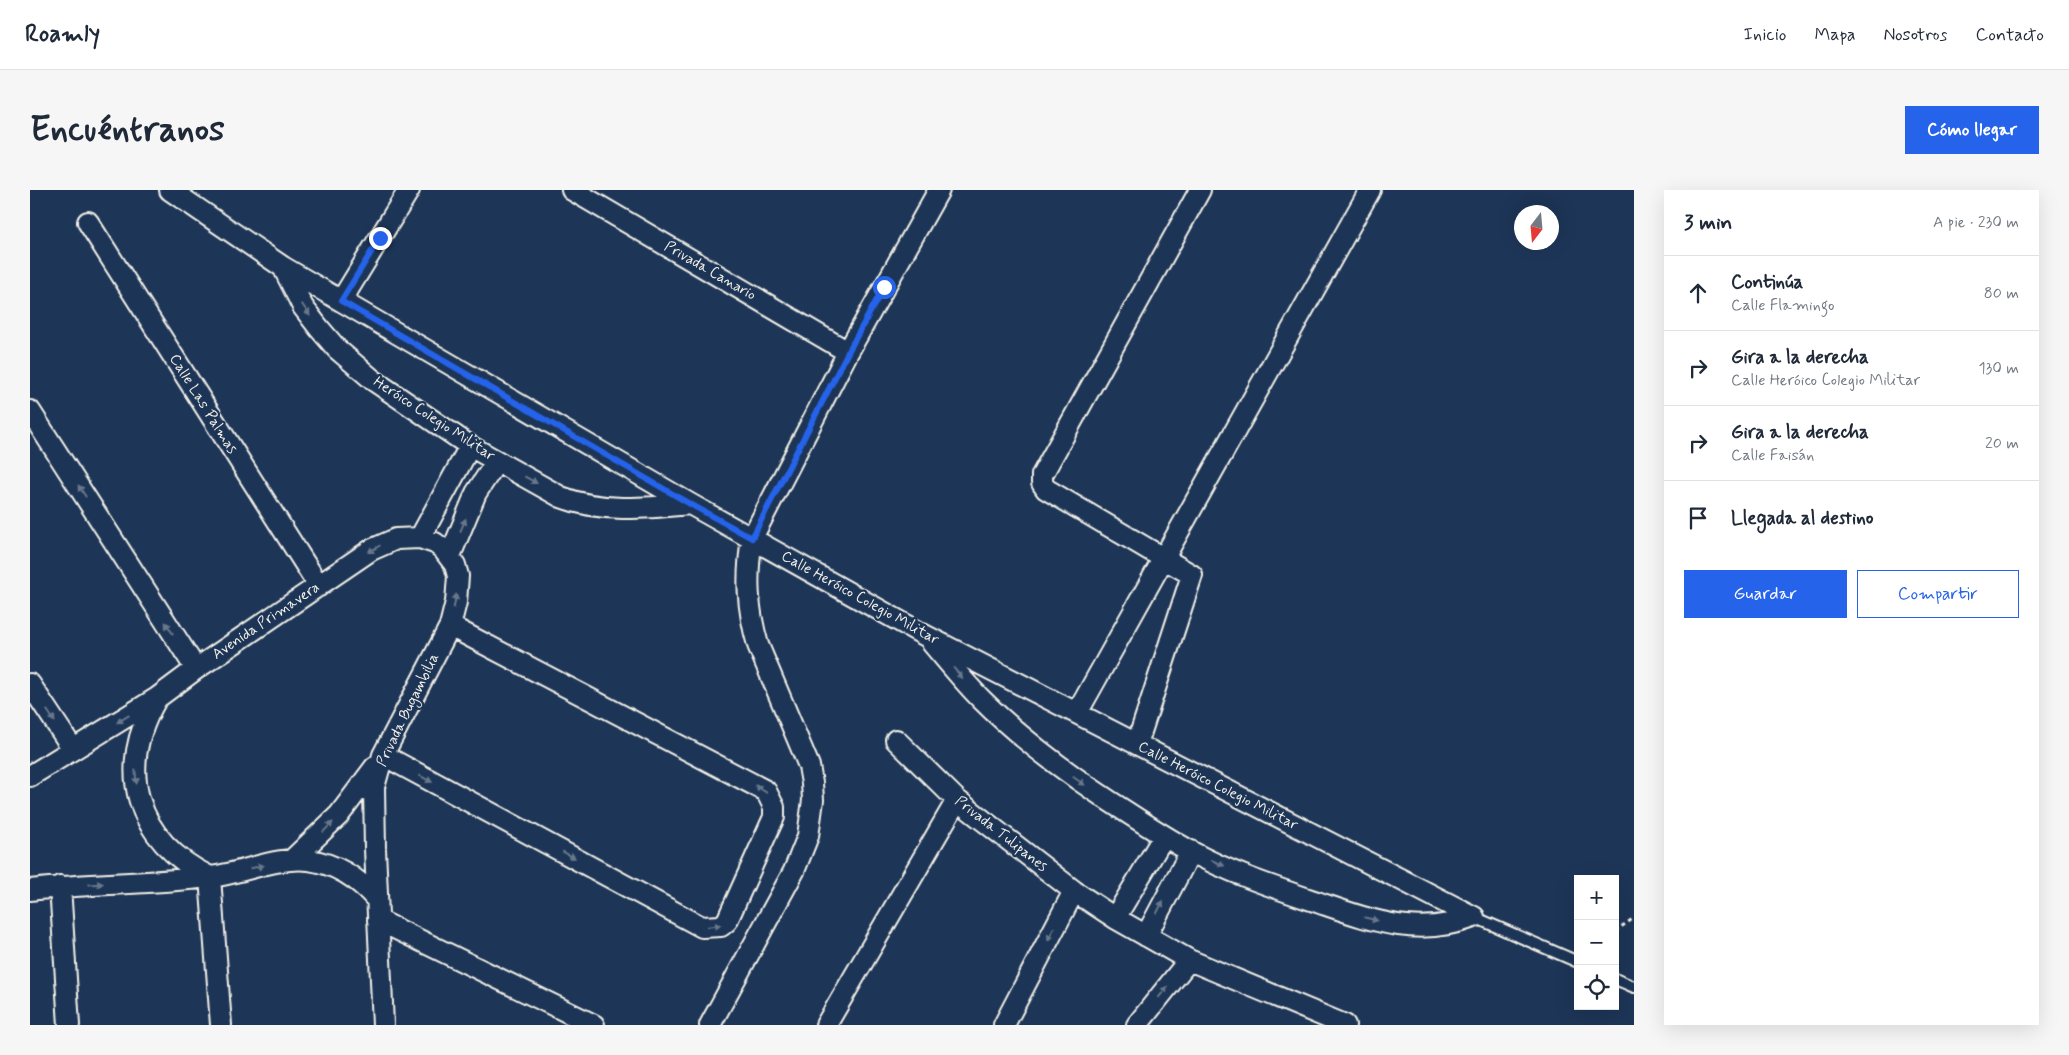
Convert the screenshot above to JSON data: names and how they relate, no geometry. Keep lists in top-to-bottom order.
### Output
{
  "streets": {
    "street": [
      "Privada Canario",
      "Calle Las Palmas",
      "Heróico Colegio Militar",
      "Calle Heróico Colegio Militar",
      "Avenida Primavera",
      "Privada Bugambilia",
      "Privada Tulipanes"
    ]
  },
  "crossings": [
    ["Calle Las Palmas", "Avenida Primavera"],
    ["Heróico Colegio Militar", "Calle Heróico Colegio Militar"]
  ],
  "one_way": ["Heróico Colegio Militar", "Avenida Primavera"],
  "north": "bottom",
  "page": {
    "header": "Roamly",
    "nav": [
      "Inicio",
      "Mapa",
      "Nosotros",
      "Contacto"
    ],
    "buttons": [
      "Cómo llegar",
      ["Guardar", "Compartir"]
    ],
    "title": "Encuéntranos",
    "heading": ["3 min", "A pie · 230 m"],
    "list": [
      ["Continúa", "Calle Flamingo", "80 m"],
      ["Gira a la derecha", "Calle Heróico Colegio Militar", "130 m"],
      ["Gira a la derecha", "Calle Faisán", "20 m"],
      "Llegada al destino"
    ],
    "map_buttons": ["+", "−"]
  }
}
